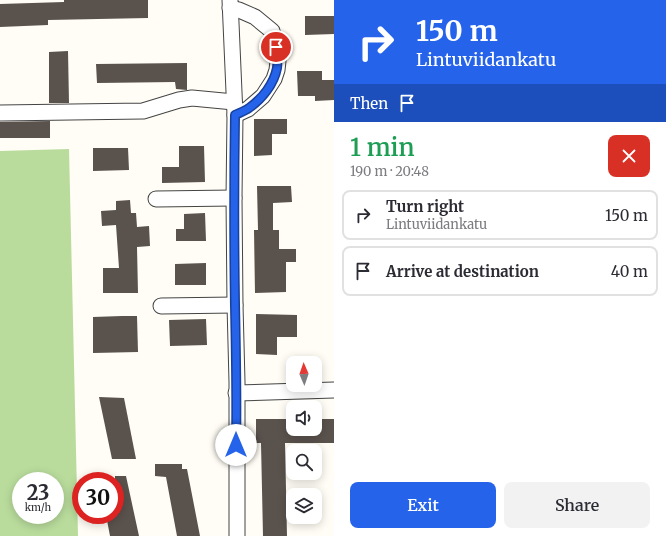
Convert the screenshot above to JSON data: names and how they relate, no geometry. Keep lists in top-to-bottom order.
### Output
{
  "north": "top",
  "page": {
    "turn": ["150 m", "Lintuviidankatu"],
    "then": "Then",
    "heading": ["1 min", "190 m · 20:48"],
    "list": [
      {
        "name": "Turn right",
        "note": "Lintuviidankatu",
        "value": "150 m"
      },
      {
        "name": "Arrive at destination",
        "value": "40 m"
      }
    ],
    "speed": "23 km/h",
    "limit": "30",
    "buttons": ["Exit", "Share"]
  }
}
